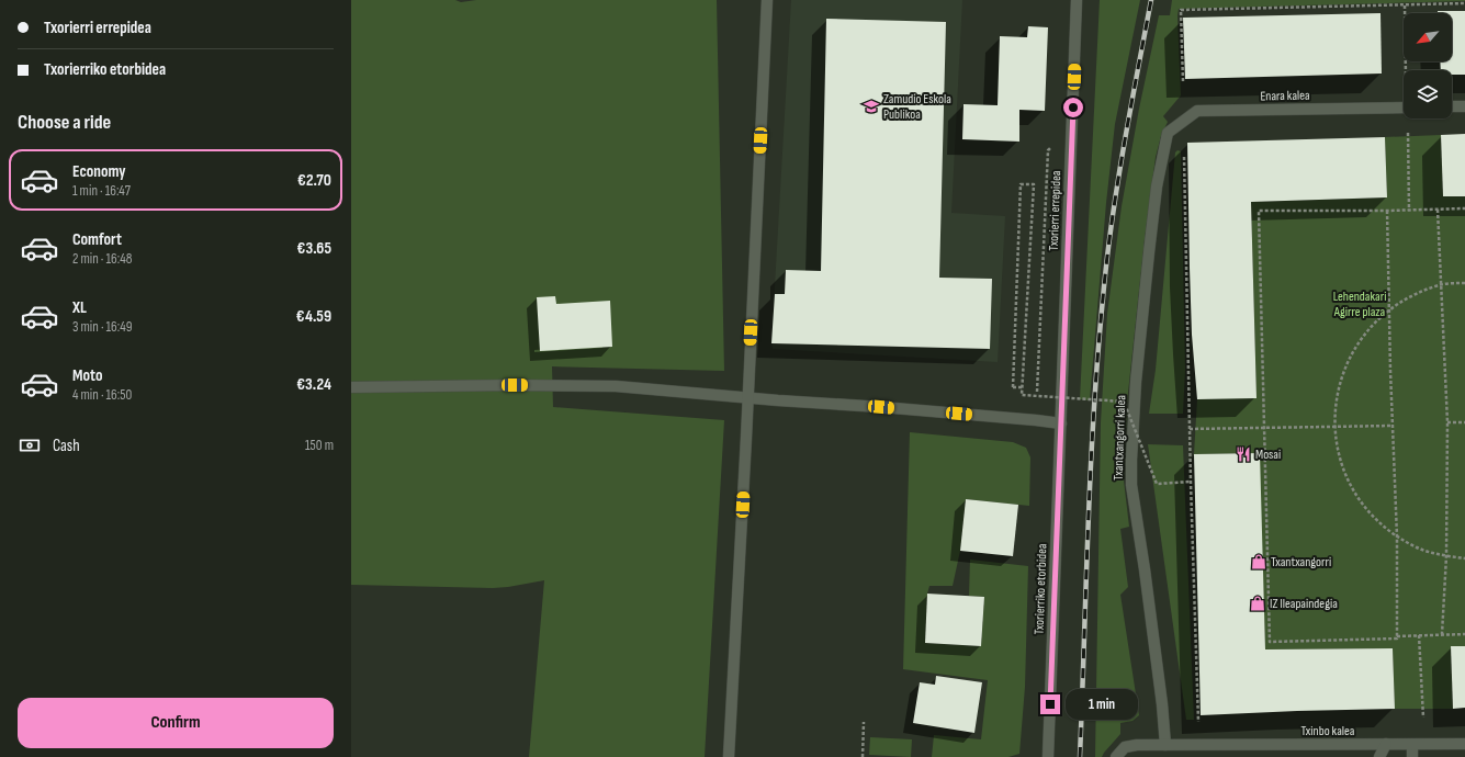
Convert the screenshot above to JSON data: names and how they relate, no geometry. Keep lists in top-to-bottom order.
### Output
{
  "streets": {
    "street": [
      "Enara kalea",
      "Txorierri errepidea",
      "Txantxangorri kalea",
      "Txorierriko etorbidea",
      "Txinbo kalea"
    ]
  },
  "crossings": [
    ["Enara kalea", "Txantxangorri kalea"],
    ["Txorierri errepidea", "Txorierriko etorbidea"],
    ["Txantxangorri kalea", "Txinbo kalea"]
  ],
  "parks": ["Lehendakari Agirre plaza"],
  "places": {
    "school or university": ["Zamudio Eskola Publikoa"],
    "restaurant": ["Mosai"],
    "shop": ["Txantxangorri", "IZ Ileapaindegia"]
  },
  "north": "bottom left",
  "page": {
    "banner": ["Txorierri errepidea", "Txorierriko etorbidea"],
    "heading": "Choose a ride",
    "list": [
      {
        "name": "Economy",
        "note": "1 min · 16:47",
        "value": "€2.70"
      },
      {
        "name": "Comfort",
        "note": "2 min · 16:48",
        "value": "€3.65"
      },
      {
        "name": "XL",
        "note": "3 min · 16:49",
        "value": "€4.59"
      },
      {
        "name": "Moto",
        "note": "4 min · 16:50",
        "value": "€3.24"
      }
    ],
    "pay": ["Cash", "150 m"],
    "buttons": "Confirm",
    "bubble": "1 min"
  }
}
